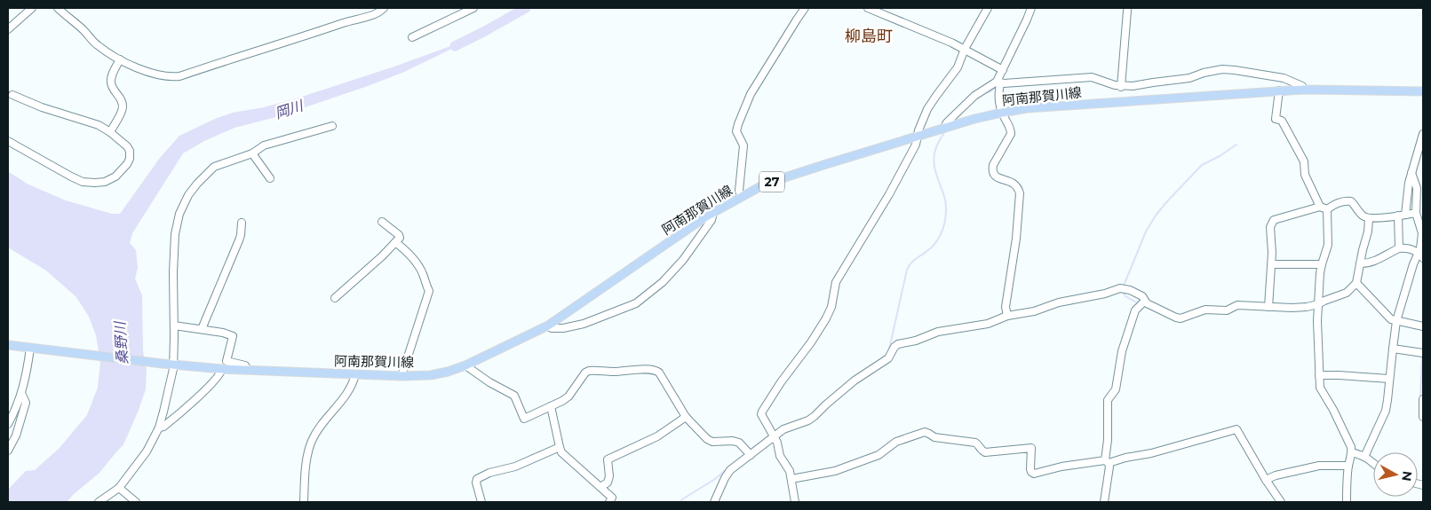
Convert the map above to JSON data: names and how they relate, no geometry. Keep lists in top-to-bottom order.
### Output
{
  "streets": {
    "main road": ["阿南那賀川線", "27"]
  },
  "districts": ["柳島町"],
  "water": ["岡川", "桑野川"],
  "north": "right"
}
